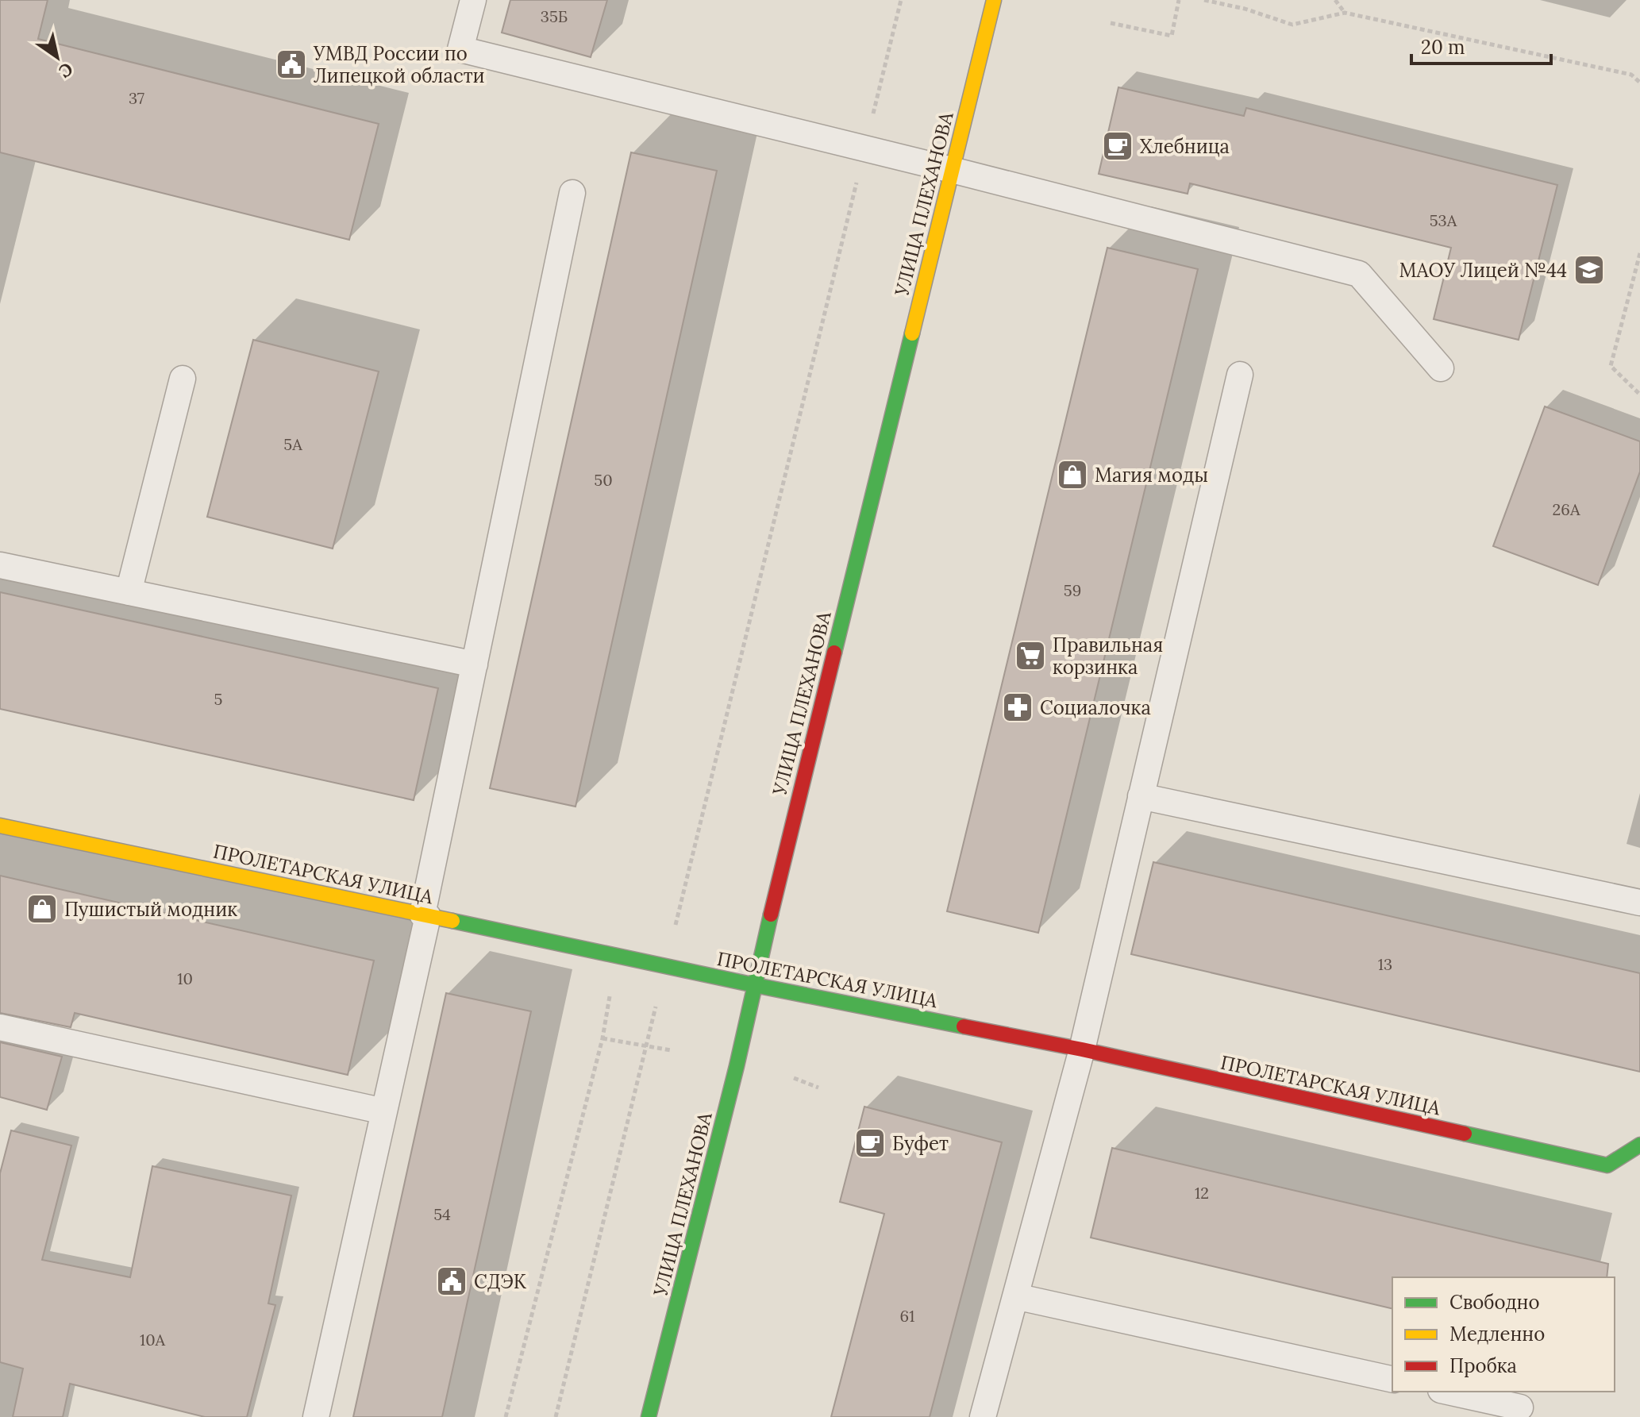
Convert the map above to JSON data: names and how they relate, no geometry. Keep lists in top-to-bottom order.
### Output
{
  "streets": {
    "street": ["УЛИЦА ПЛЕХАНОВА", "ПРОЛЕТАРСКАЯ УЛИЦА"]
  },
  "crossings": [
    ["УЛИЦА ПЛЕХАНОВА", "ПРОЛЕТАРСКАЯ УЛИЦА"]
  ],
  "places": {
    "public building": ["УМВД России по Липецкой области", "СДЭК"],
    "cafe": ["Хлебница", "Буфет"],
    "school or university": ["МАОУ Лицей №44"],
    "shop": ["Магия моды", "Пушистый модник"],
    "supermarket": ["Правильная корзинка"],
    "pharmacy": ["Социалочка"]
  },
  "house_numbers": [
    "35Б",
    "37",
    "53А",
    "5А",
    "50",
    "26А",
    "59",
    "5",
    "13",
    "10",
    "12",
    "54",
    "61",
    "10А"
  ],
  "legend": ["Свободно", "Медленно", "Пробка"],
  "scale_bar": "20 m",
  "north": "bottom right"
}
